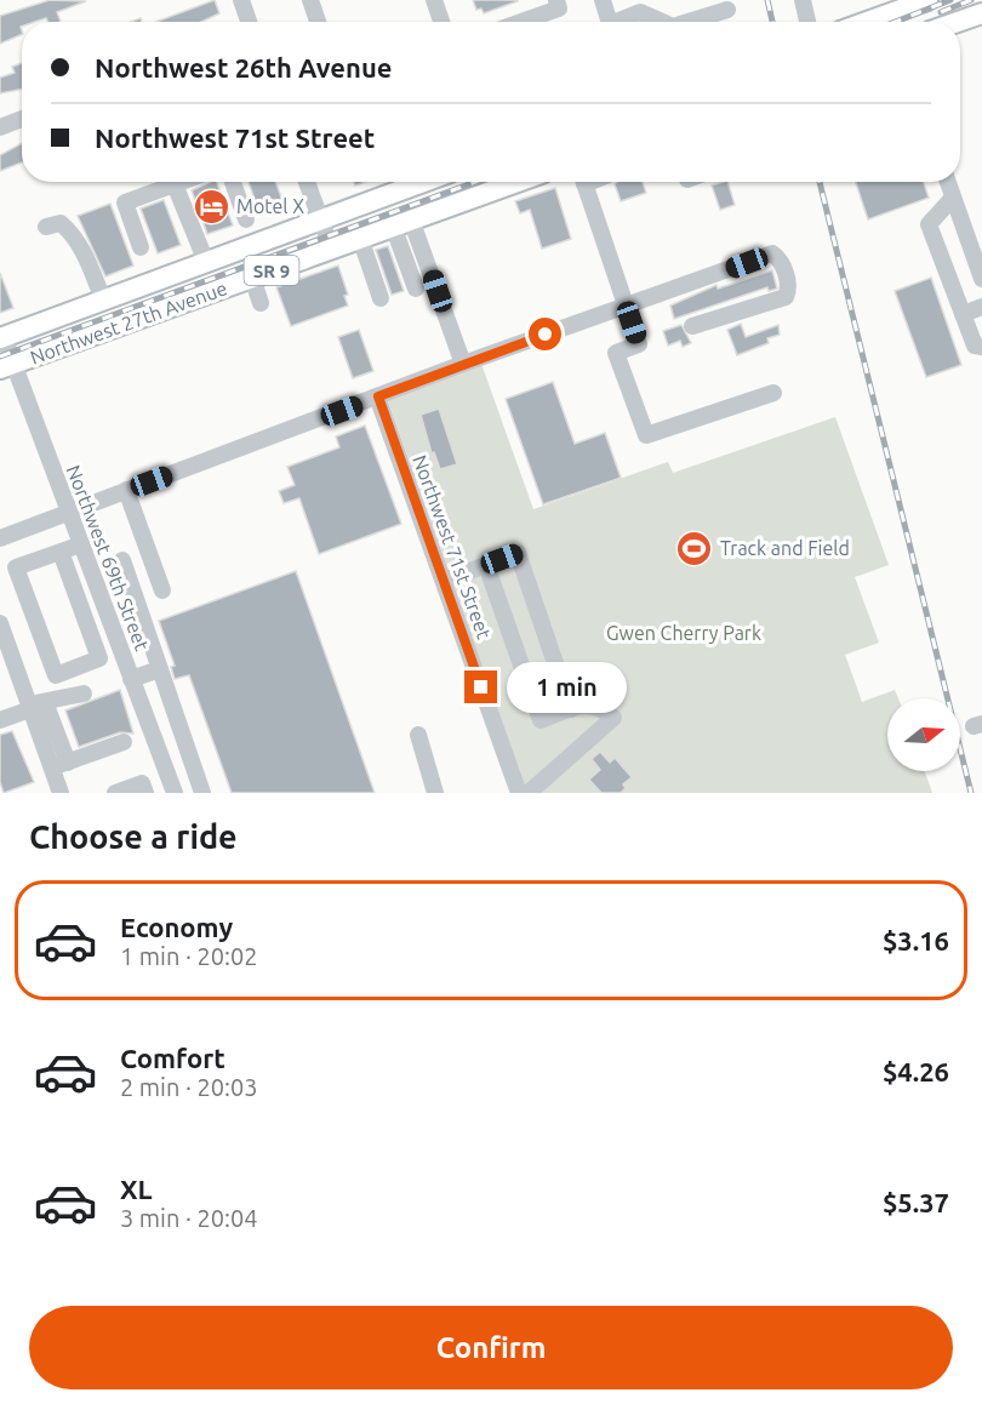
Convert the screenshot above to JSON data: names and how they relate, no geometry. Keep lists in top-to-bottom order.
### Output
{
  "streets": {
    "main road": ["SR 9", "Northwest 27th Avenue"],
    "street": ["Northwest 71st Street", "Northwest 69th Street"]
  },
  "crossings": [
    ["Northwest 27th Avenue", "Northwest 69th Street"]
  ],
  "parks": ["Gwen Cherry Park"],
  "places": {
    "hotel": ["Motel X"],
    "sports": ["Track and Field"]
  },
  "north": "right",
  "page": {
    "banner": ["Northwest 26th Avenue", "Northwest 71st Street"],
    "bubble": "1 min",
    "heading": "Choose a ride",
    "list": [
      {
        "name": "Economy",
        "note": "1 min · 20:02",
        "value": "$3.16"
      },
      {
        "name": "Comfort",
        "note": "2 min · 20:03",
        "value": "$4.26"
      },
      {
        "name": "XL",
        "note": "3 min · 20:04",
        "value": "$5.37"
      }
    ],
    "buttons": "Confirm"
  }
}
